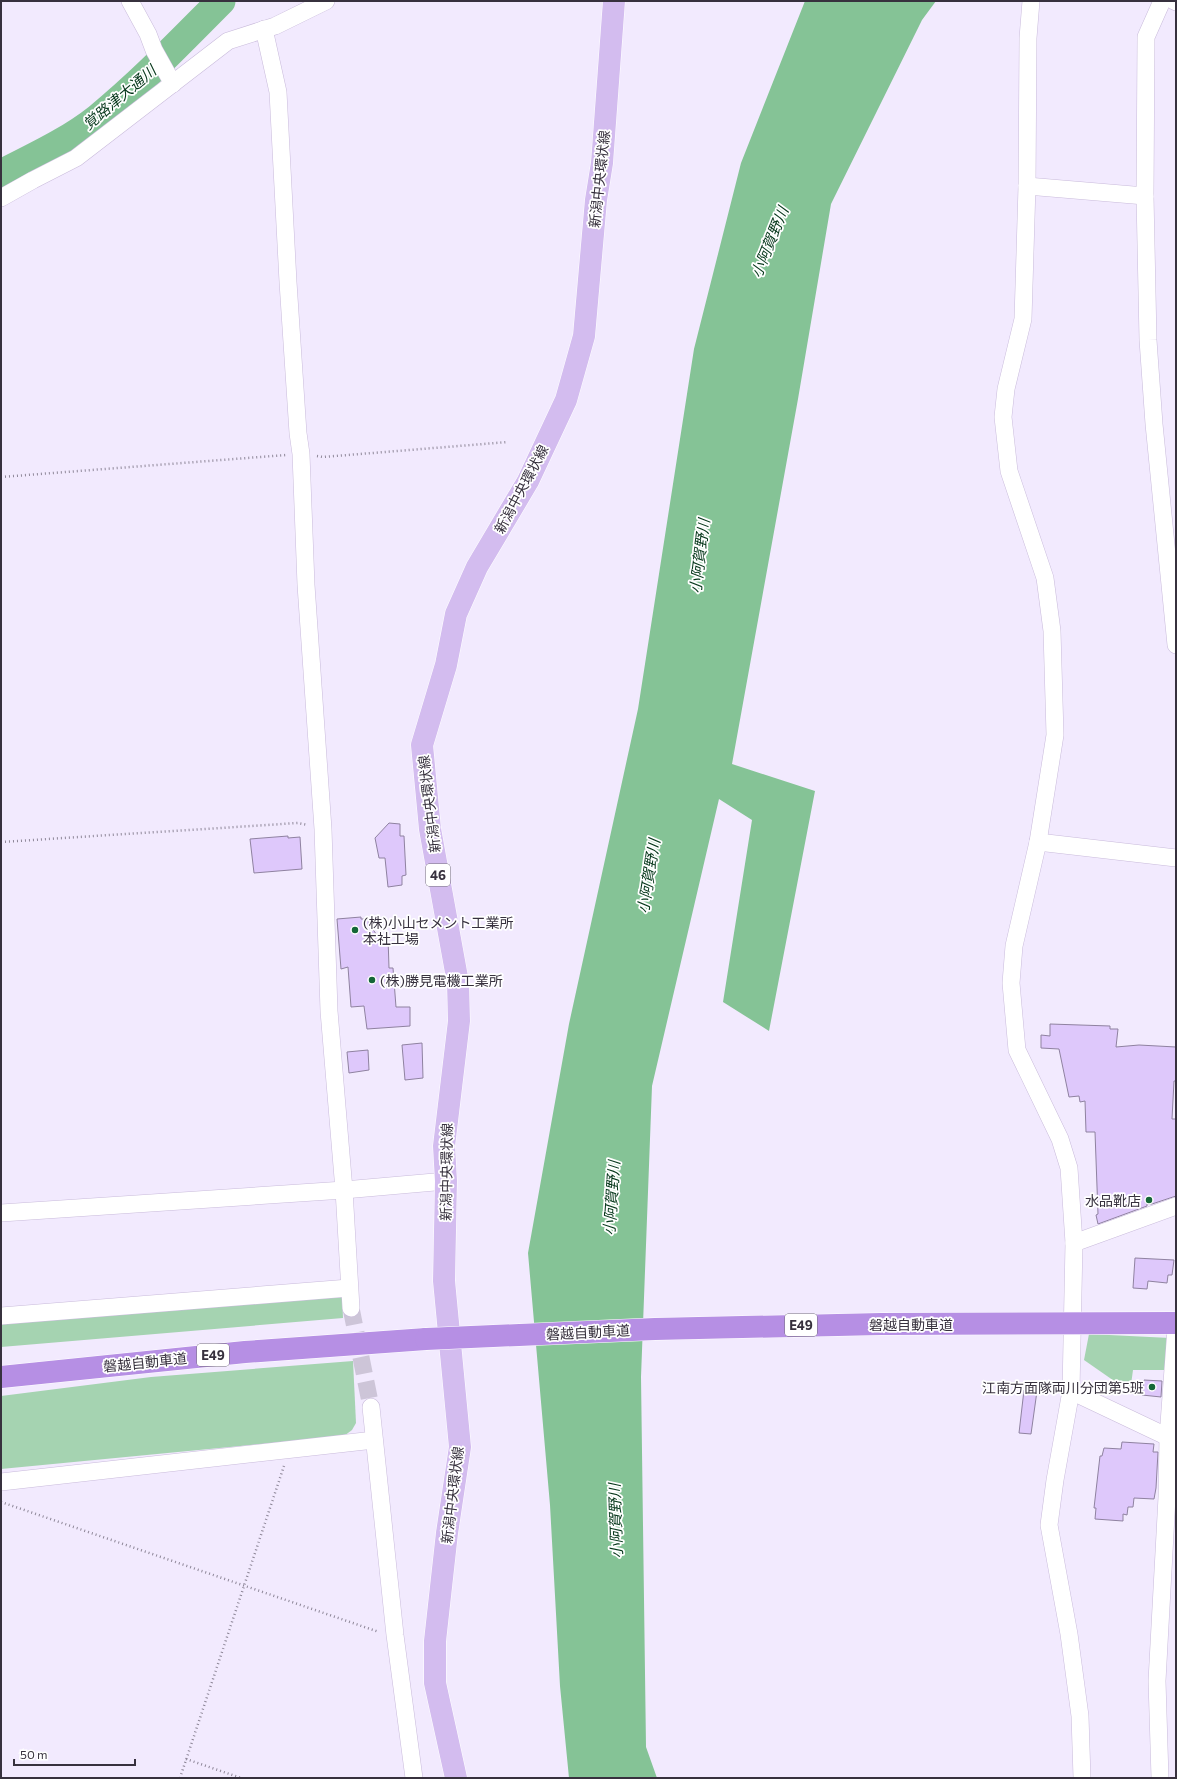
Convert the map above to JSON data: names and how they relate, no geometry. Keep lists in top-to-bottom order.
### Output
{
  "streets": {
    "highway": ["磐越自動車道", "E49"],
    "main road": ["新潟中央環状線", "46"]
  },
  "water": ["覚路津大通川", "小阿賀野川"],
  "places": [
    "(株)小山セメント工業所 本社工場",
    "(株)勝見電機工業所",
    "水品靴店",
    "江南方面隊両川分団第5班"
  ],
  "scale_bar": "50 m"
}
